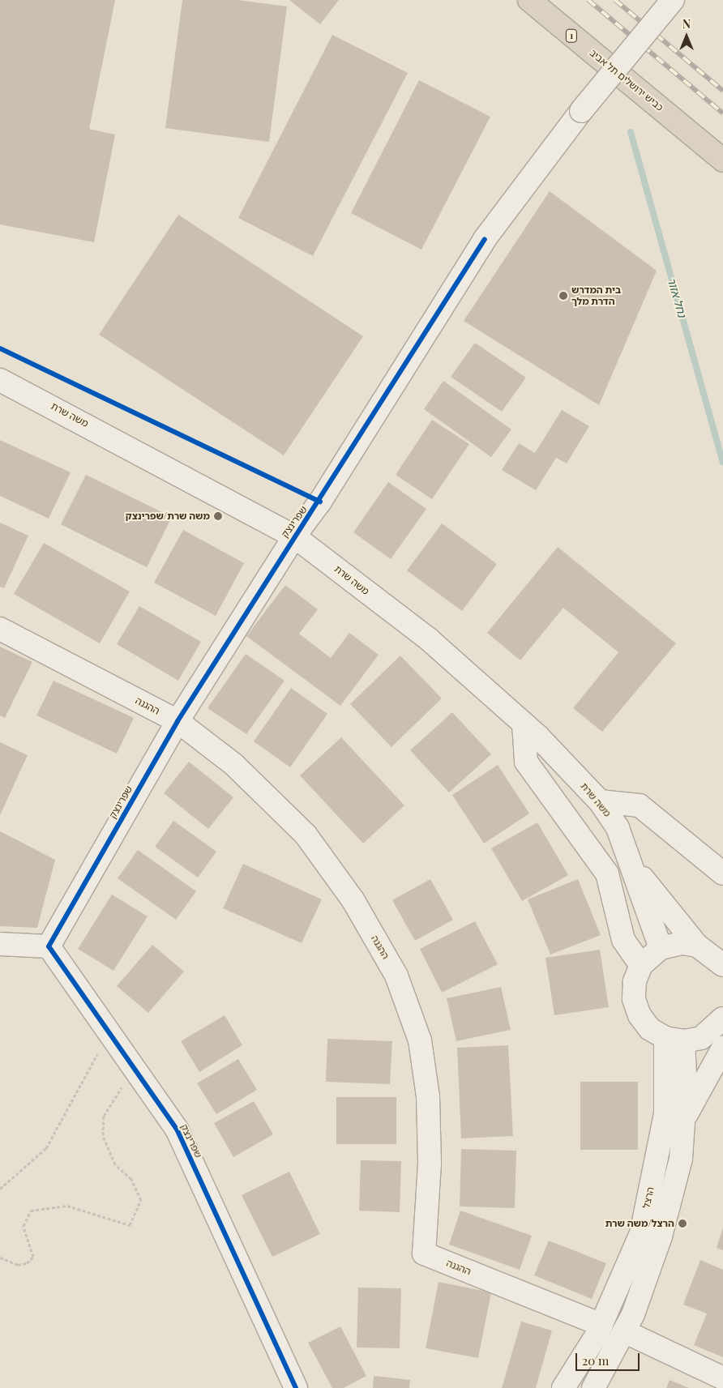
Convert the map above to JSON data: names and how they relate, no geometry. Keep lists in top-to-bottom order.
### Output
{
  "streets": {
    "highway": ["1", "כביש ירושלים תל אביב"],
    "street": [
      "משה שרת",
      "שפרינצק",
      "ההגנה",
      "הרצל"
    ]
  },
  "crossings": [
    ["משה שרת", "שפרינצק"],
    ["שפרינצק", "ההגנה"],
    ["ההגנה", "הרצל"]
  ],
  "water": ["נחל אזור"],
  "places": ["בית המדרש הדרת מלך", "משה שרת/שפרינצק", "הרצל/משה שרת"],
  "scale_bar": "20 m",
  "north": "top"
}
